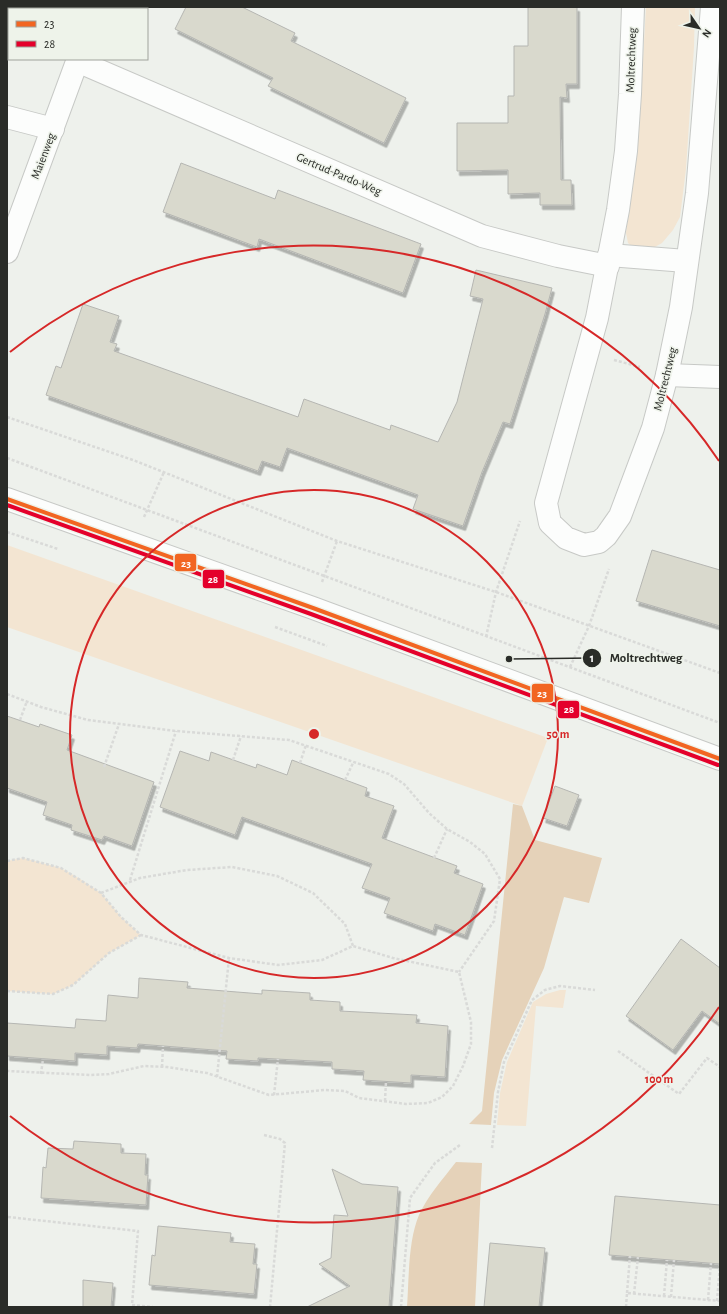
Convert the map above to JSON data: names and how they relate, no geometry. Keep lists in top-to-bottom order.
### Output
{
  "streets": {
    "street": ["Moltrechtweg", "Maienweg", "Gertrud-Pardo-Weg"]
  },
  "crossings": [
    ["Moltrechtweg", "Gertrud-Pardo-Weg"],
    ["Maienweg", "Gertrud-Pardo-Weg"]
  ],
  "places": ["Moltrechtweg"],
  "lines": ["transit line 23", "transit line 28"],
  "legend": ["23", "28"],
  "north": "bottom right",
  "rings": ["50 m", "100 m"]
}
